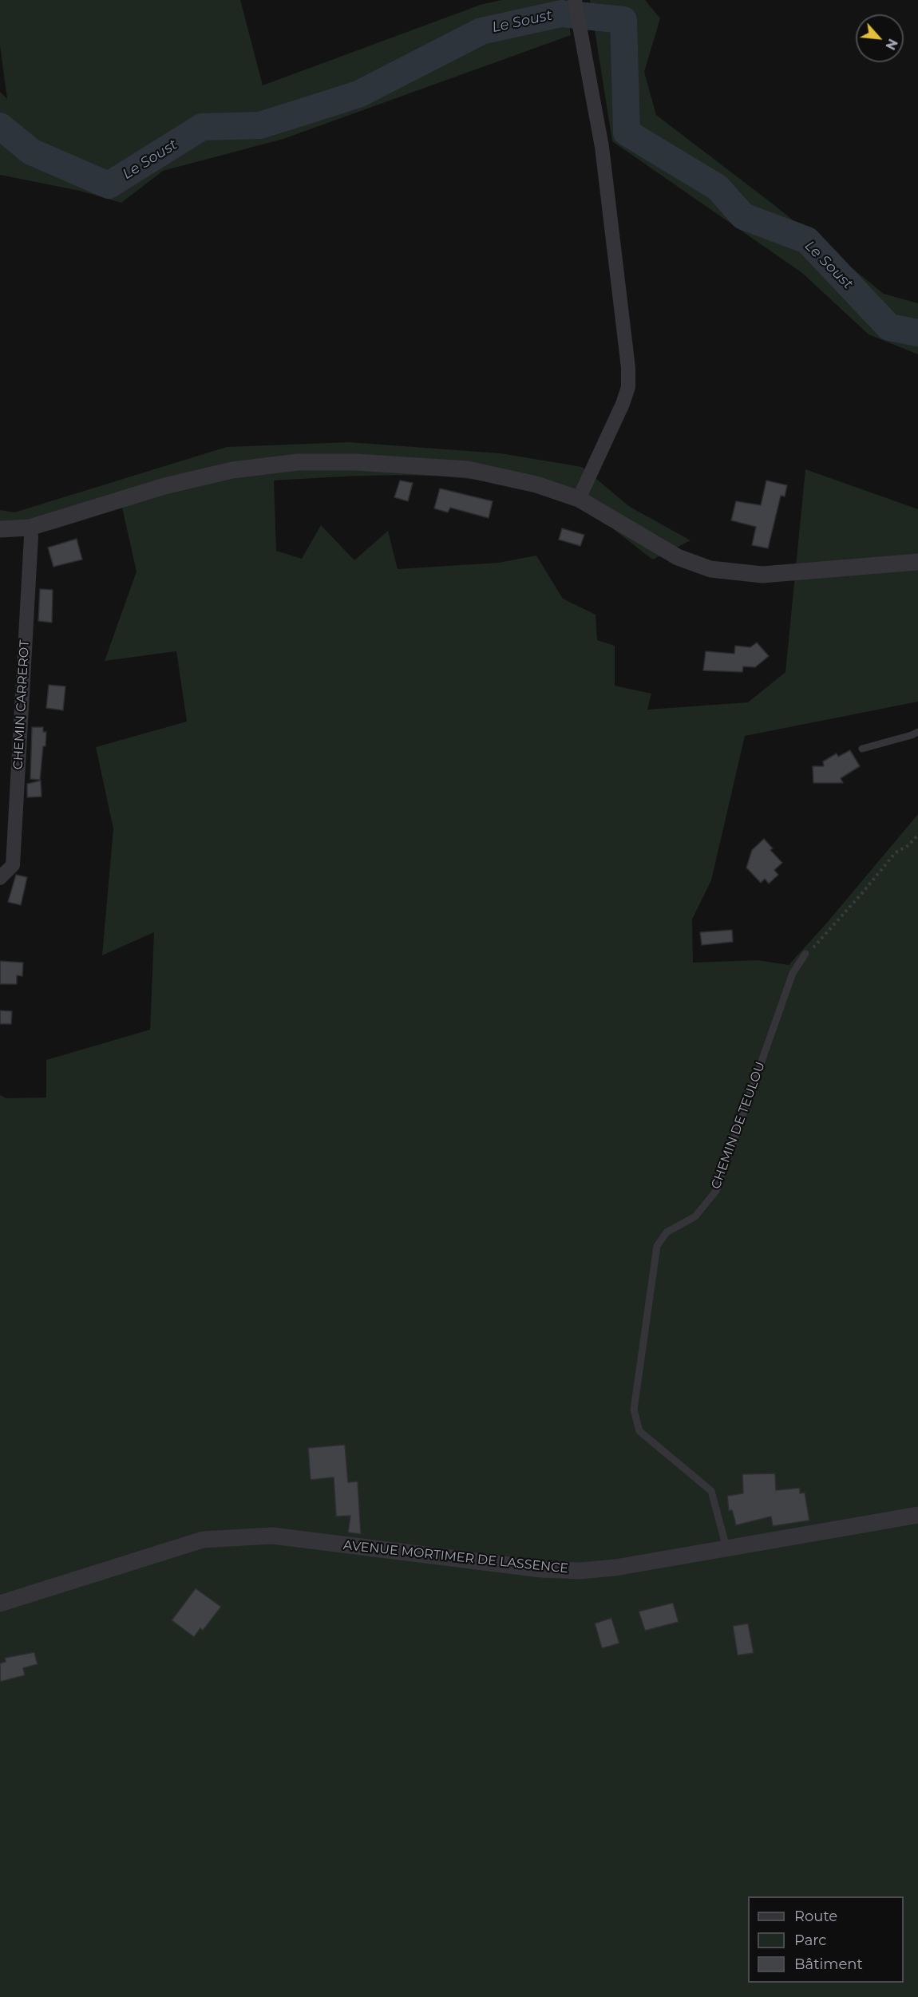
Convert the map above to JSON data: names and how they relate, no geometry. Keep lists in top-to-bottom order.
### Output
{
  "streets": {
    "street": ["CHEMIN CARREROT", "AVENUE MORTIMER DE LASSENCE"],
    "lane": ["CHEMIN DE TEULOU"]
  },
  "crossings": [
    ["CHEMIN DE TEULOU", "AVENUE MORTIMER DE LASSENCE"]
  ],
  "water": ["Le Soust"],
  "legend": ["Route", "Parc", "Bâtiment"],
  "north": "bottom right"
}
